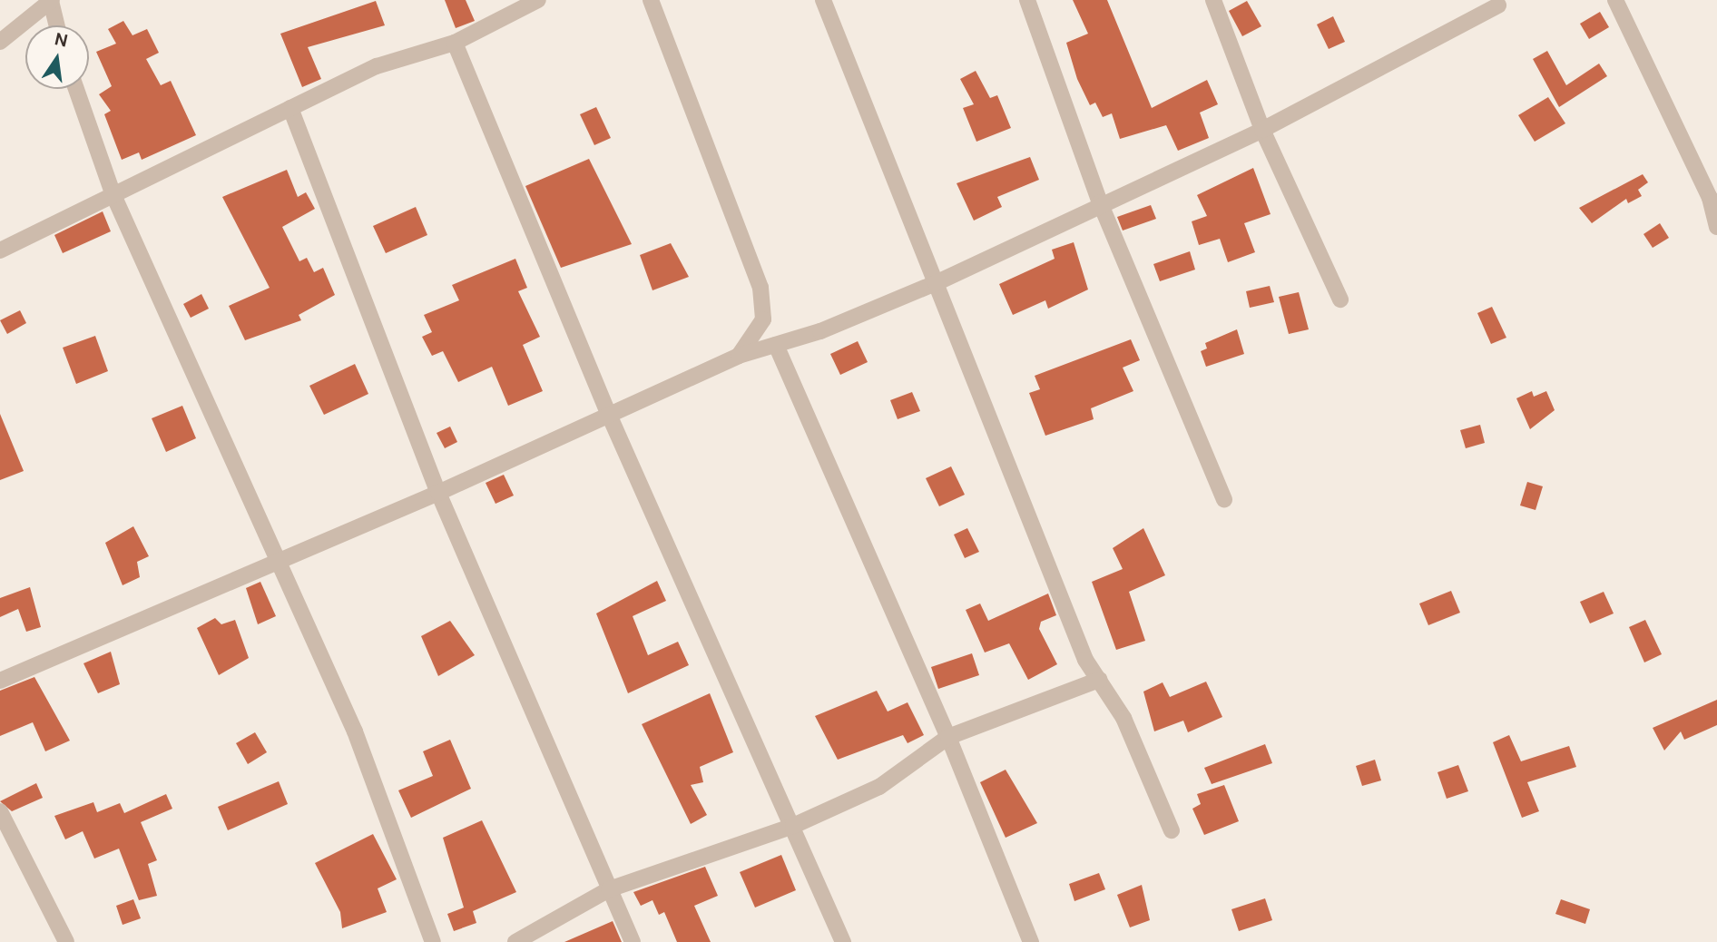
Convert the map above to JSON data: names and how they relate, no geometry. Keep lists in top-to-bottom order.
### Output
{
  "north": "top"
}
